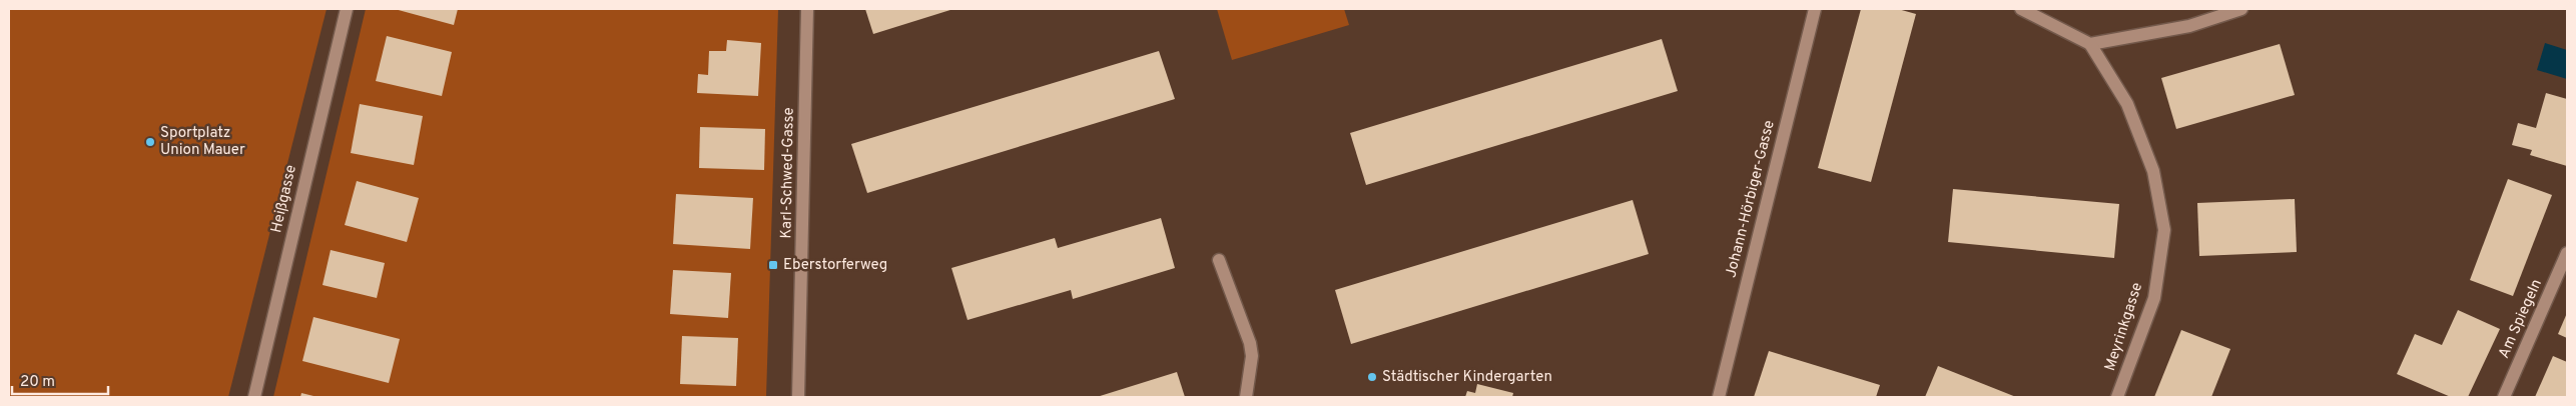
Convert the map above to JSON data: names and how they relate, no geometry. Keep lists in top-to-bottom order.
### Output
{
  "streets": {
    "street": [
      "Karl-Schwed-Gasse",
      "Heißgasse",
      "Johann-Hörbiger-Gasse",
      "Am Spiegeln",
      "Meyrinkgasse"
    ]
  },
  "places": {
    "other": ["Sportplatz Union Mauer", "Städtischer Kindergarten"],
    "transit": ["Eberstorferweg"]
  },
  "scale_bar": "20 m"
}
